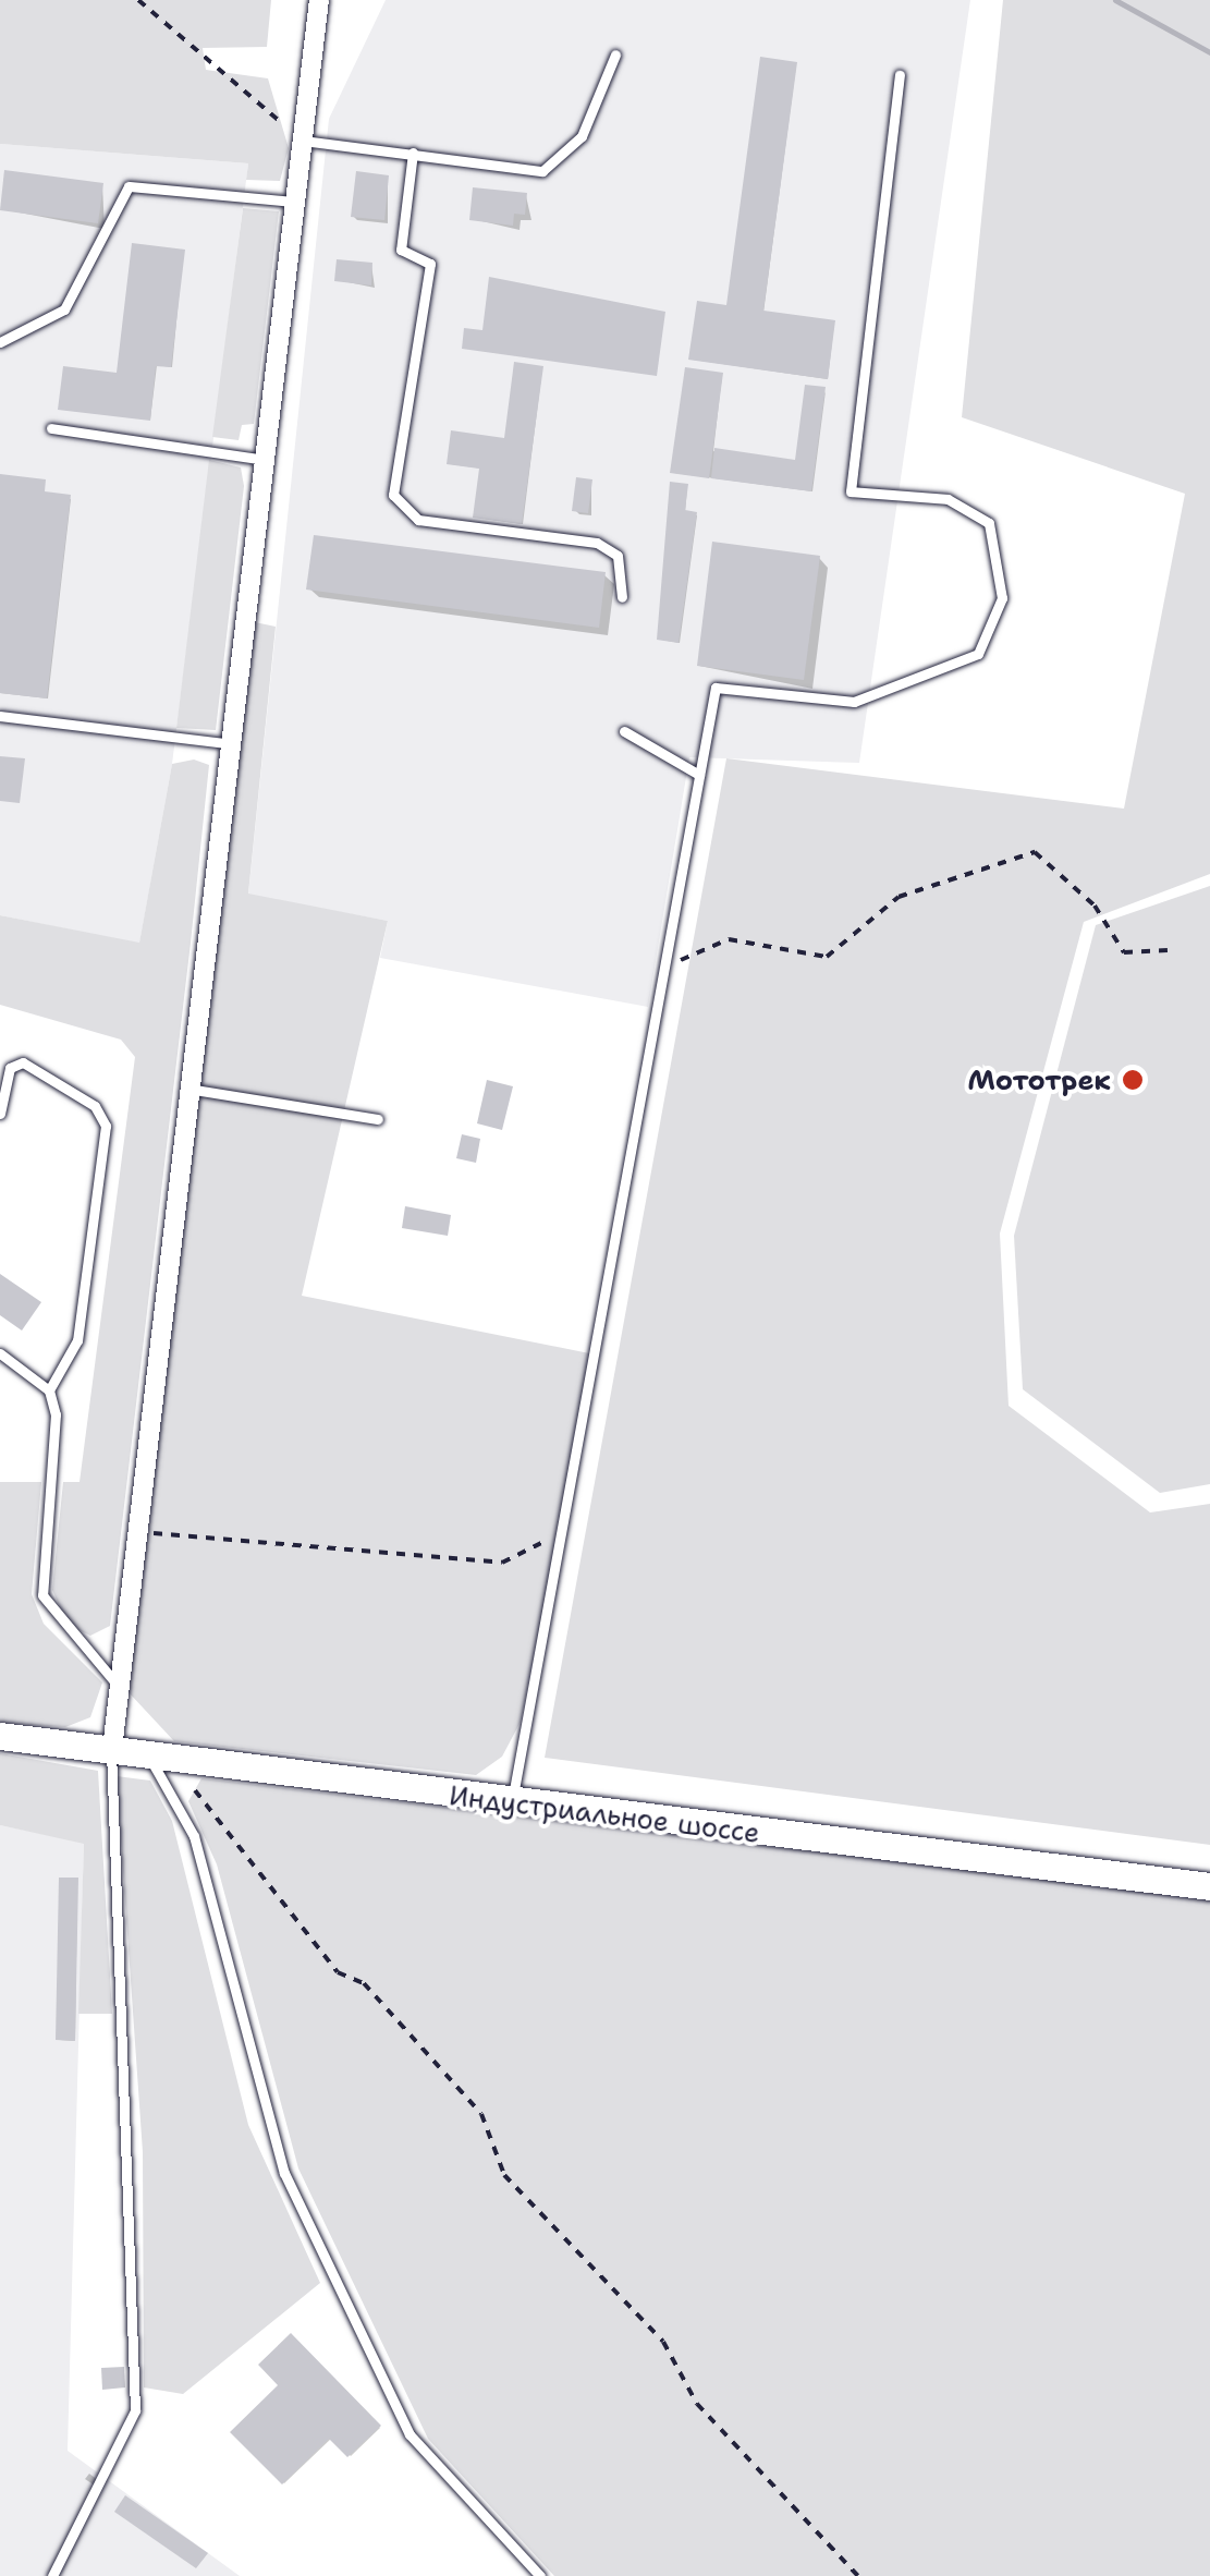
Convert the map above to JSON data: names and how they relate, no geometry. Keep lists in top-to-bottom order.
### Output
{
  "streets": {
    "main road": ["Индустриальное шоссе"]
  },
  "places": ["Мототрек"]
}
